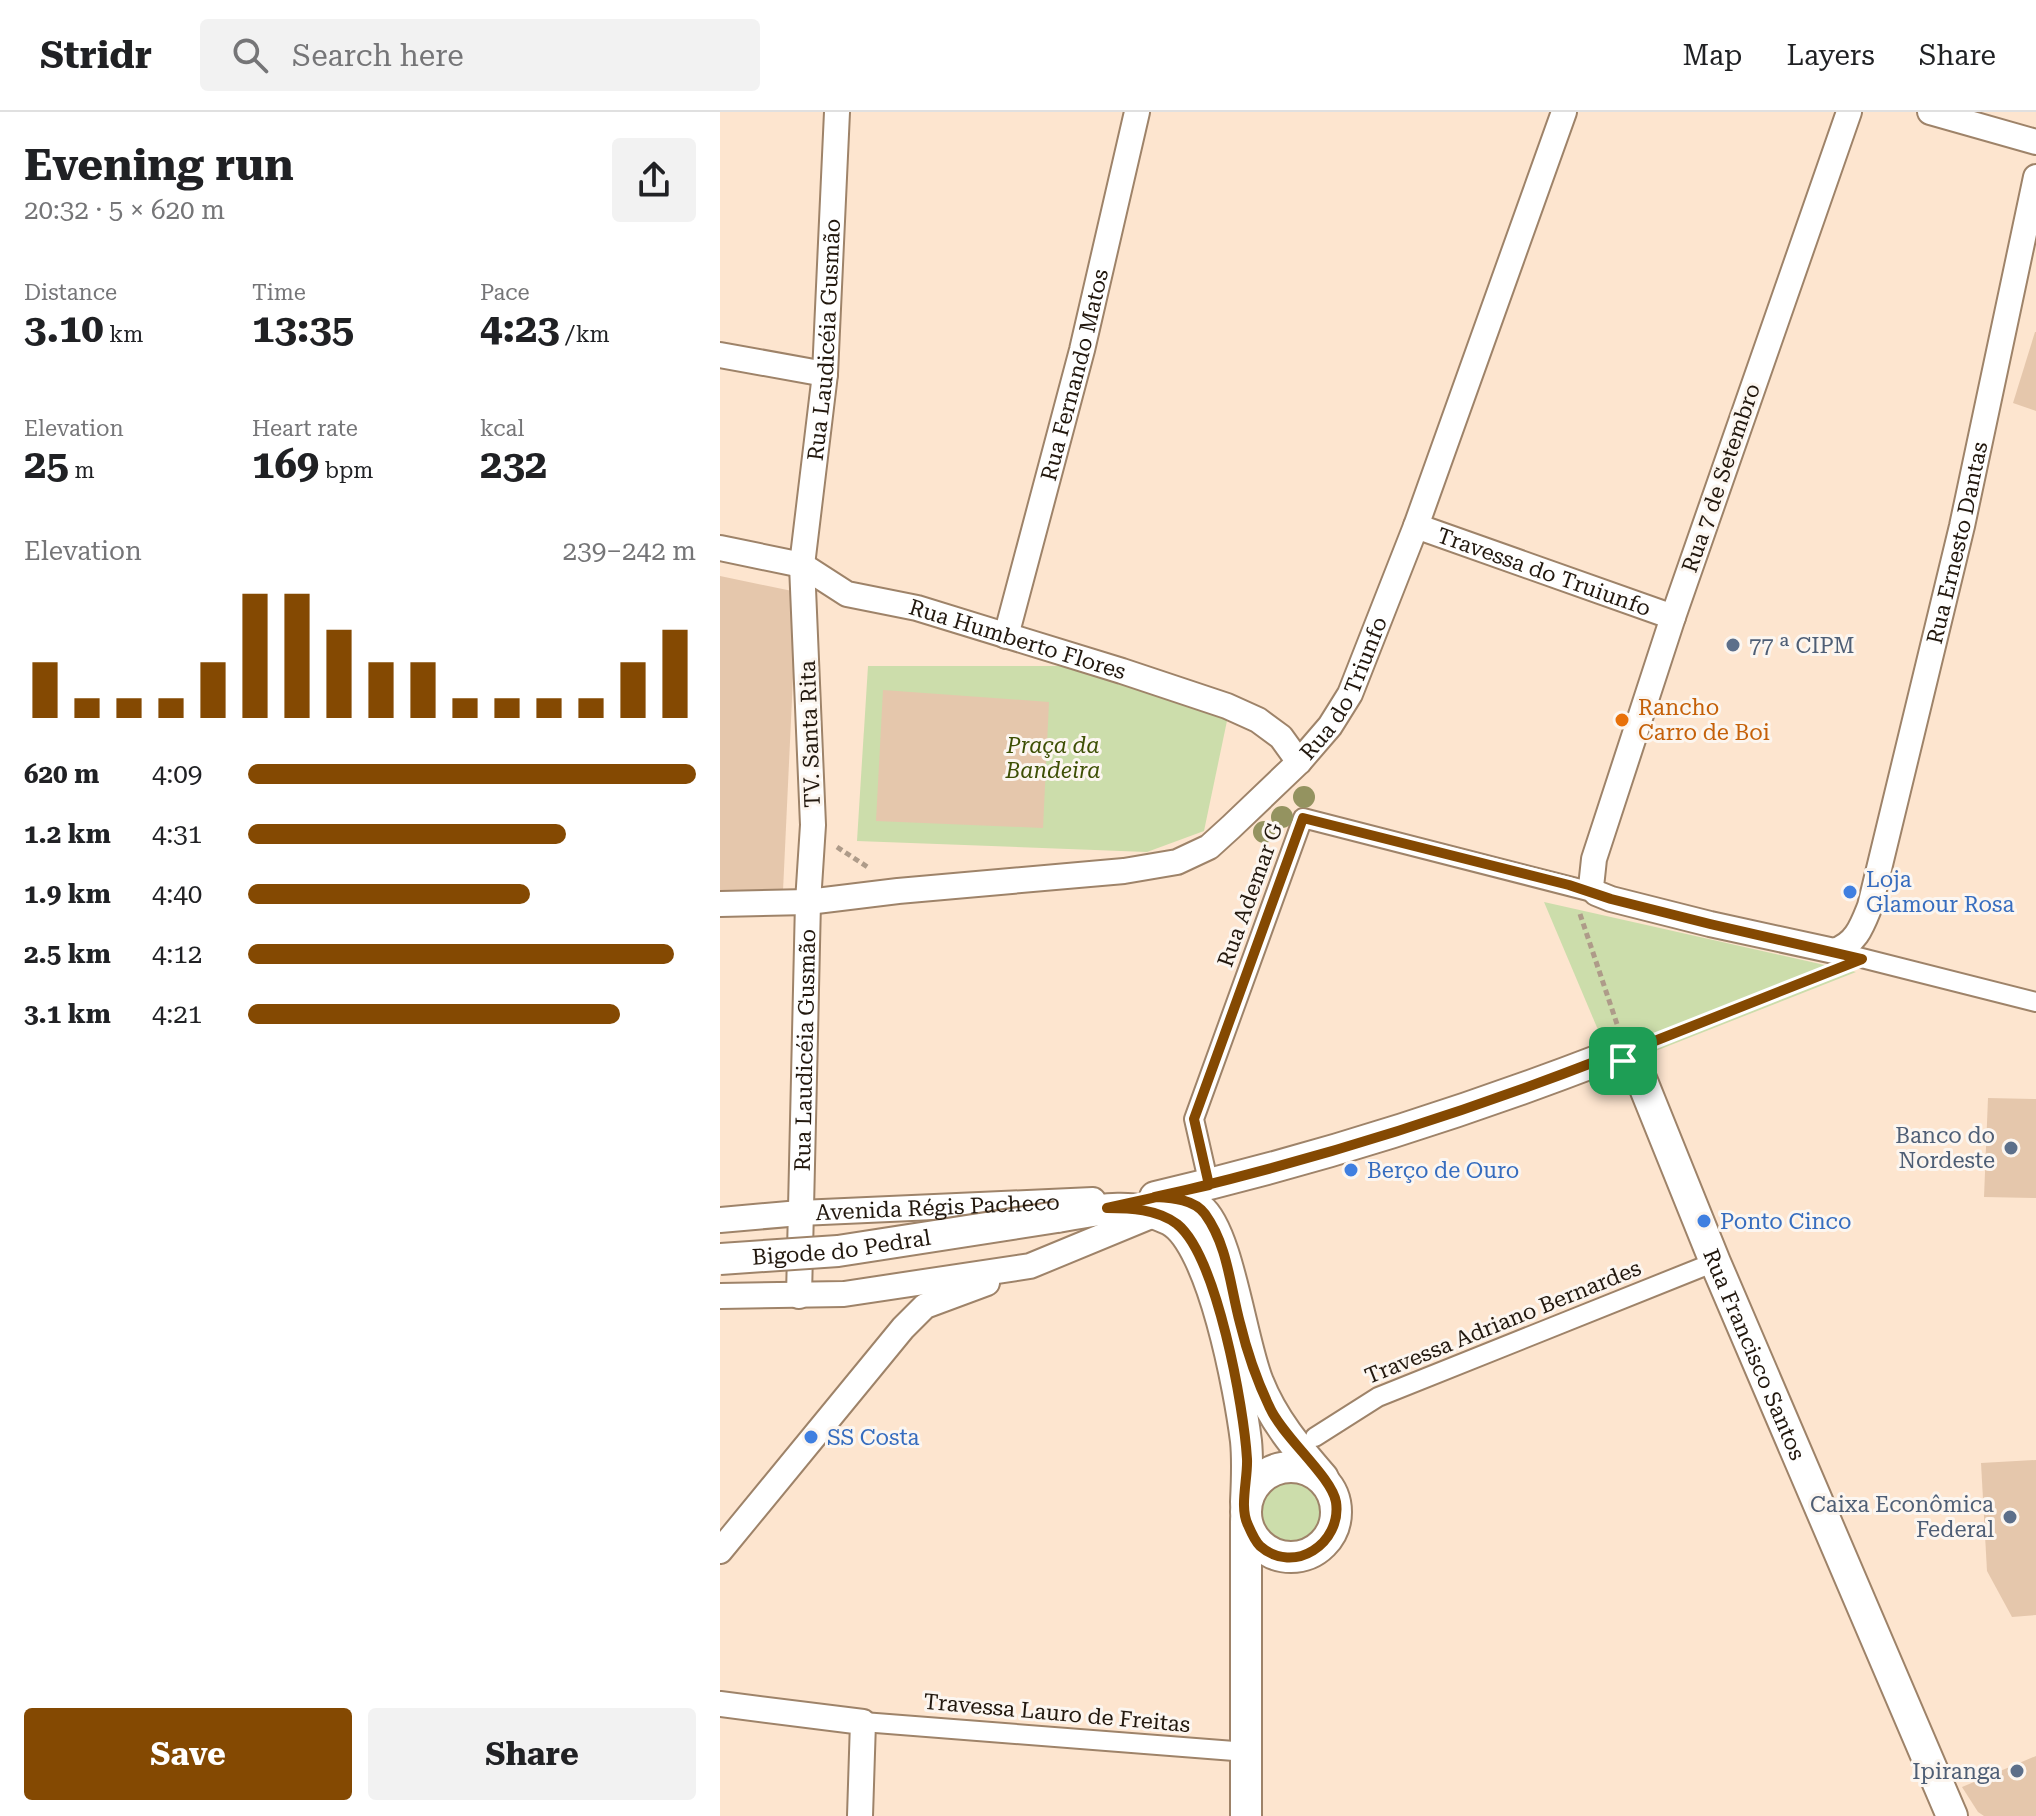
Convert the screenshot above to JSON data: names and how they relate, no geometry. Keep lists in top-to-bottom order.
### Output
{
  "streets": {
    "street": [
      "Rua Laudicéia Gusmão",
      "Rua Fernando Matos",
      "Rua 7 de Setembro",
      "Rua Ernesto Dantas",
      "Travessa do Truiunfo",
      "Rua Humberto Flores",
      "Rua do Triunfo",
      "TV. Santa Rita",
      "Rua Ademar G",
      "Avenida Régis Pacheco",
      "Bigode do Pedral",
      "Travessa Adriano Bernardes",
      "Rua Francisco Santos",
      "Travessa Lauro de Freitas"
    ]
  },
  "crossings": [
    ["Rua Laudicéia Gusmão", "Rua Humberto Flores"],
    ["Rua Laudicéia Gusmão", "Rua do Triunfo"],
    ["Rua Laudicéia Gusmão", "TV. Santa Rita"],
    ["Rua Laudicéia Gusmão", "Avenida Régis Pacheco"],
    ["Rua Fernando Matos", "Rua Humberto Flores"],
    ["Rua 7 de Setembro", "Travessa do Truiunfo"],
    ["Rua 7 de Setembro", "Rua Ademar G"],
    ["Travessa do Truiunfo", "Rua do Triunfo"],
    ["Rua Humberto Flores", "Rua do Triunfo"],
    ["Rua Humberto Flores", "TV. Santa Rita"],
    ["Rua do Triunfo", "TV. Santa Rita"],
    ["Rua Ademar G", "Avenida Régis Pacheco"],
    ["Avenida Régis Pacheco", "Bigode do Pedral"],
    ["Avenida Régis Pacheco", "Rua Francisco Santos"],
    ["Travessa Adriano Bernardes", "Rua Francisco Santos"]
  ],
  "parks": ["Praça da Bandeira"],
  "places": [
    "77 ª CIPM",
    "Rancho Carro de Boi",
    "Loja Glamour Rosa",
    "Banco do Nordeste",
    "Berço de Ouro",
    "Ponto Cinco",
    "SS Costa",
    "Caixa Econômica Federal",
    "Ipiranga"
  ],
  "page": {
    "header": "Stridr",
    "search": "Search here",
    "nav": ["Map", "Layers", "Share"],
    "heading": ["Evening run", "20:32 · 5 × 620 m"],
    "stats": [
      ["Distance", "3.10 km"],
      ["Time", "13:35"],
      ["Pace", "4:23 /km"],
      ["Elevation", "25 m"],
      ["Heart rate", "169 bpm"],
      ["kcal", "232"]
    ],
    "chart": ["Elevation", "239–242 m"],
    "list": [
      {
        "name": "620 m",
        "note": "4:09"
      },
      {
        "name": "1.2 km",
        "note": "4:31"
      },
      {
        "name": "1.9 km",
        "note": "4:40"
      },
      {
        "name": "2.5 km",
        "note": "4:12"
      },
      {
        "name": "3.1 km",
        "note": "4:21"
      }
    ],
    "buttons": ["Save", "Share"]
  }
}
